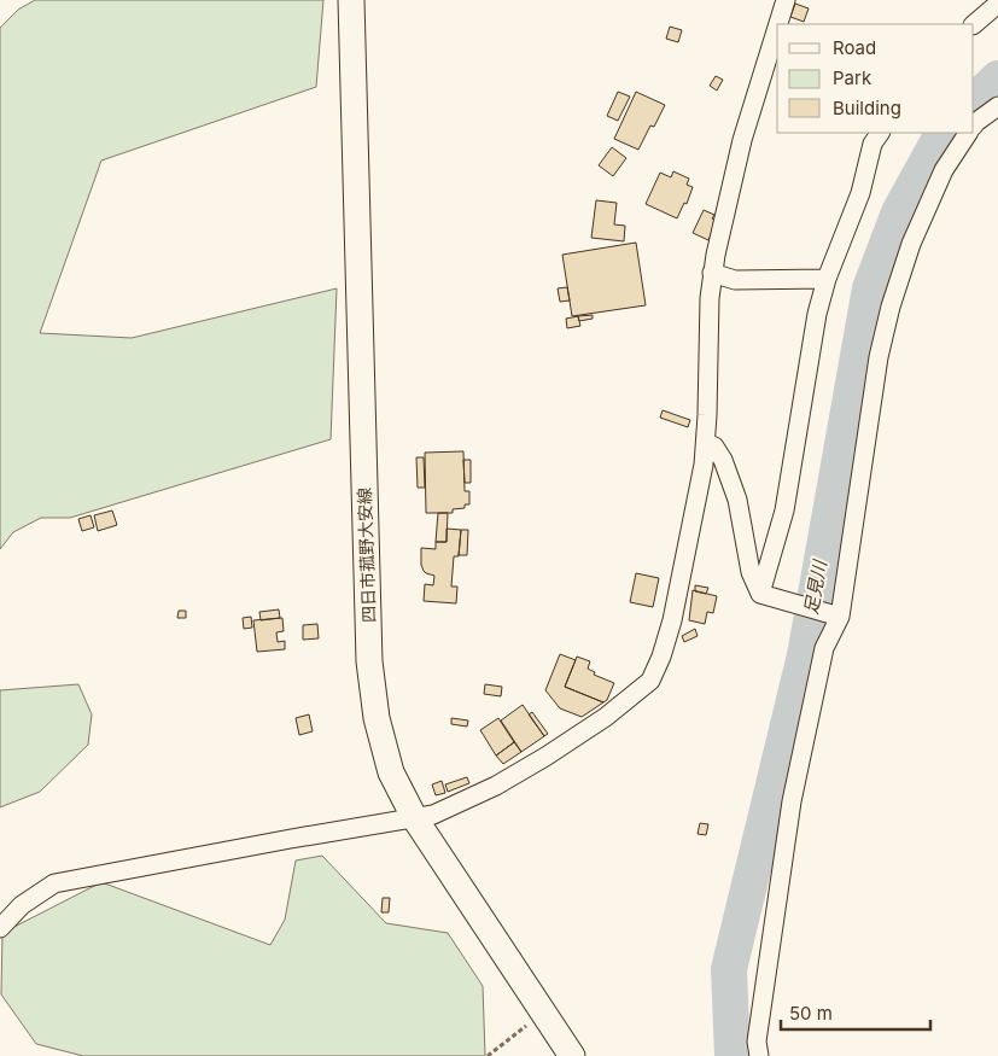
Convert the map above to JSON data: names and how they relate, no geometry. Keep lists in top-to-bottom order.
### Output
{
  "streets": {
    "main road": ["四日市菰野大安線"]
  },
  "water": ["足見川"],
  "legend": ["Road", "Park", "Building"],
  "scale_bar": "50 m"
}
